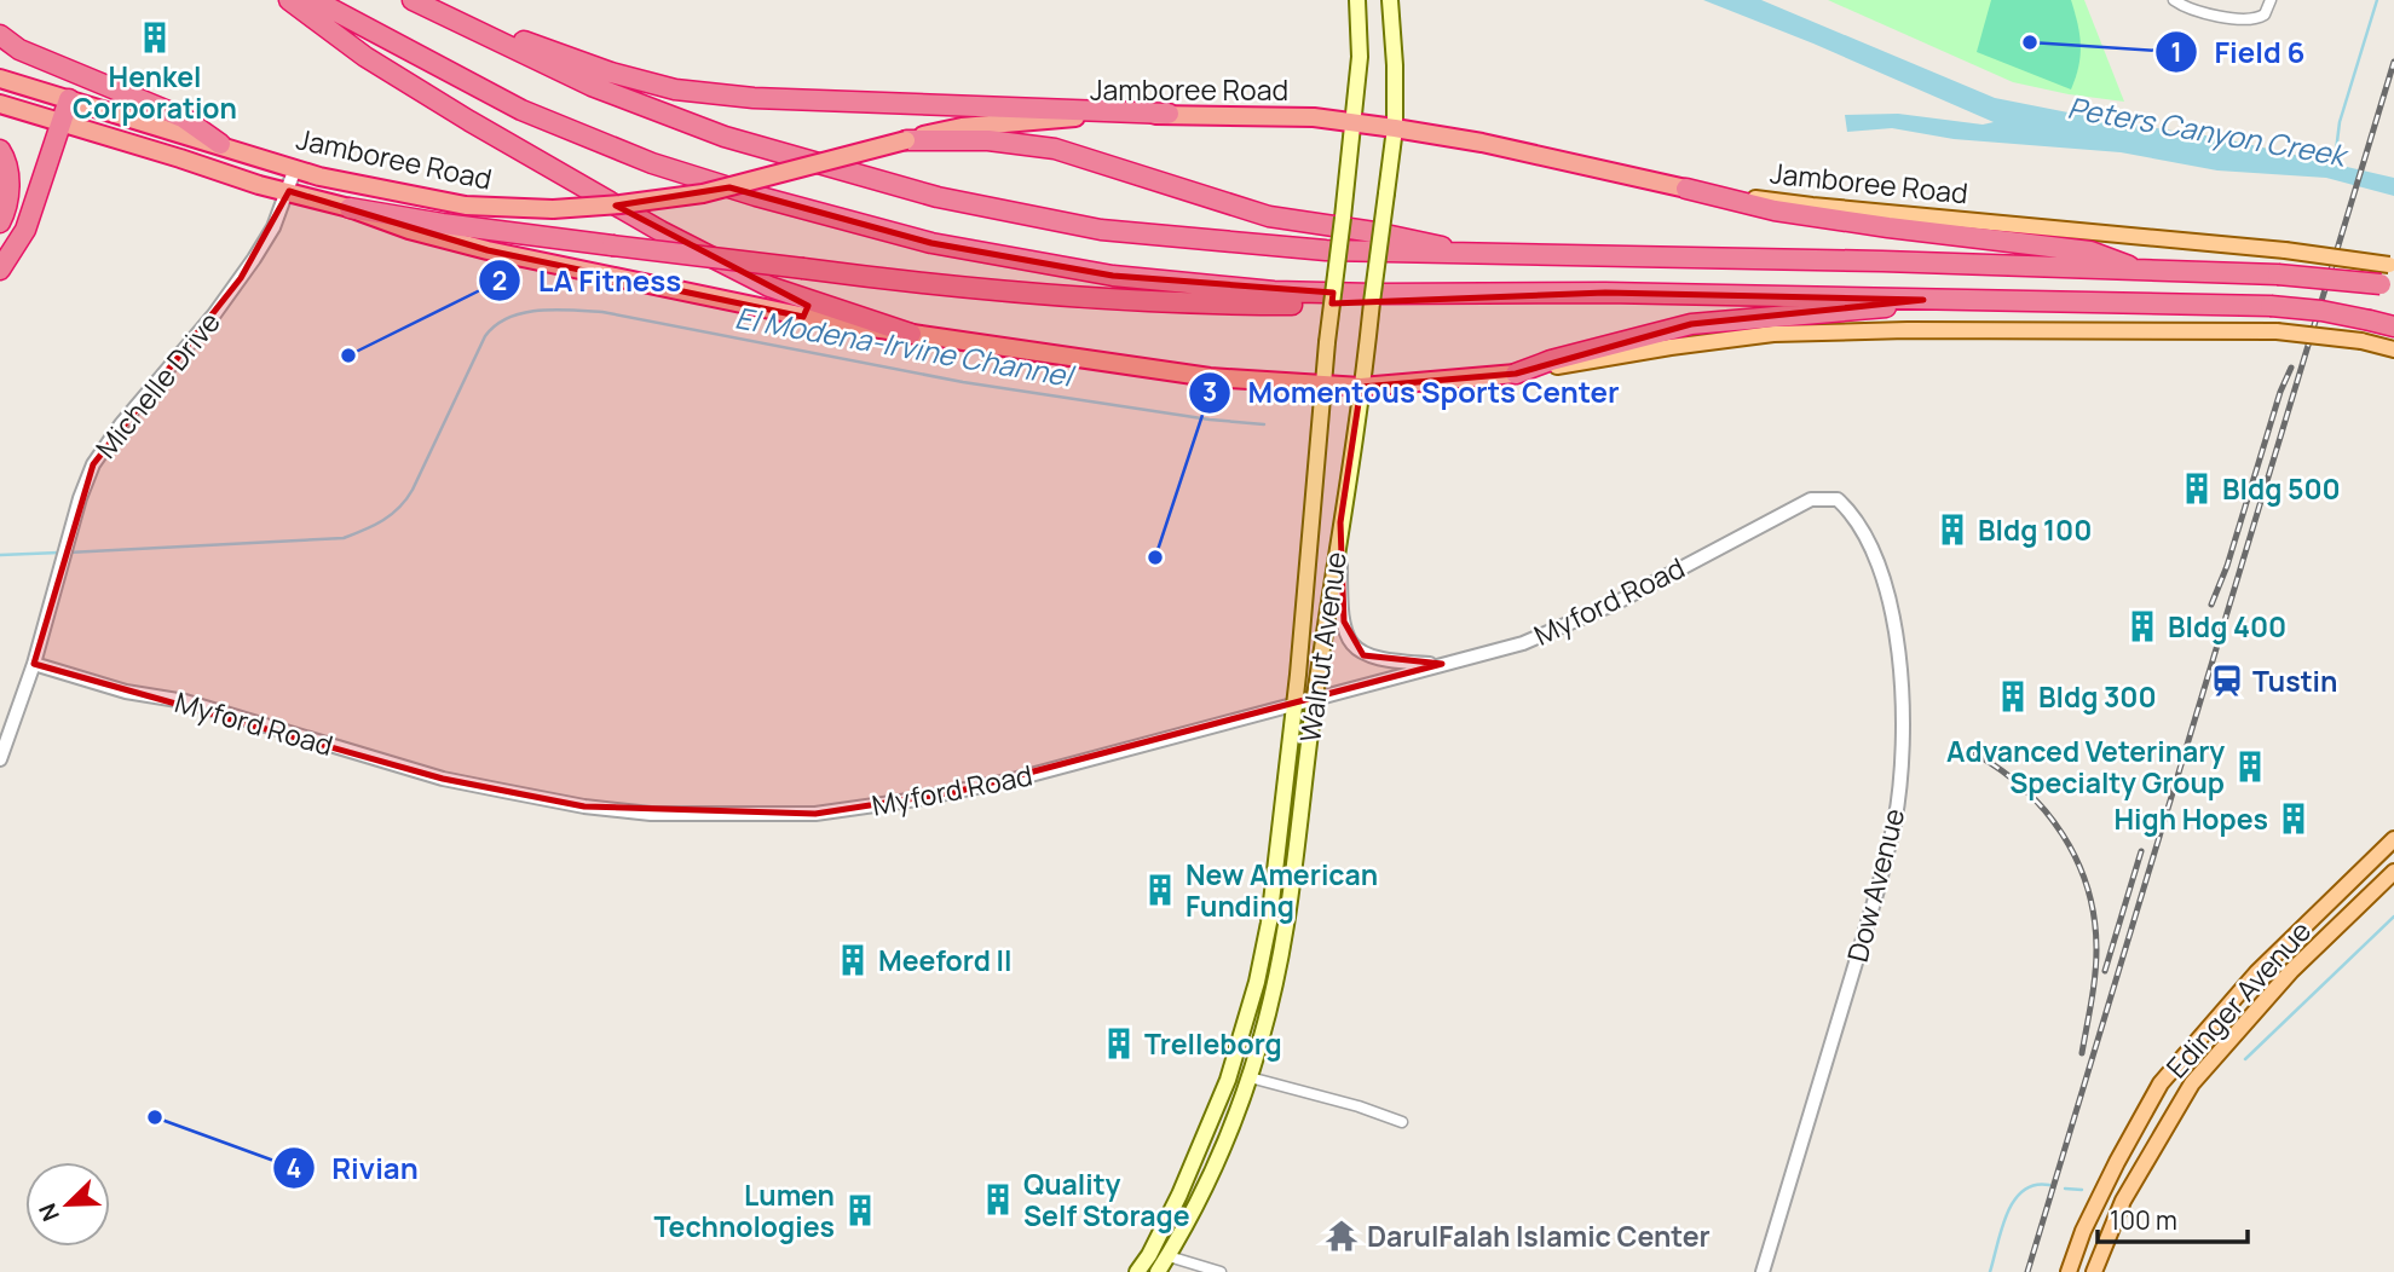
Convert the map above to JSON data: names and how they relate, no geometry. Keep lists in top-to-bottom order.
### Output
{
  "streets": {
    "highway": ["Jamboree Road"],
    "main road": ["Walnut Avenue", "Edinger Avenue"],
    "street": ["Michelle Drive", "Myford Road", "Dow Avenue"]
  },
  "crossings": [
    ["Jamboree Road", "Michelle Drive"],
    ["Jamboree Road", "Walnut Avenue"],
    ["Michelle Drive", "Myford Road"],
    ["Myford Road", "Walnut Avenue"],
    ["Myford Road", "Dow Avenue"]
  ],
  "water": ["Peters Canyon Creek", "El Modena-Irvine Channel"],
  "places": {
    "building": [
      "Henkel Corporation",
      "Bldg 500",
      "Bldg 100",
      "Bldg 400",
      "Bldg 300",
      "Advanced Veterinary Specialty Group",
      "High Hopes",
      "New American Funding",
      "Meeford II",
      "Trelleborg",
      "Quality Self Storage",
      "Lumen Technologies"
    ],
    "other": [
      "Field 6",
      "LA Fitness",
      "Momentous Sports Center",
      "Rivian"
    ],
    "station": ["Tustin"],
    "temple": ["DarulFalah Islamic Center"]
  },
  "scale_bar": "100 m",
  "north": "bottom left"
}
